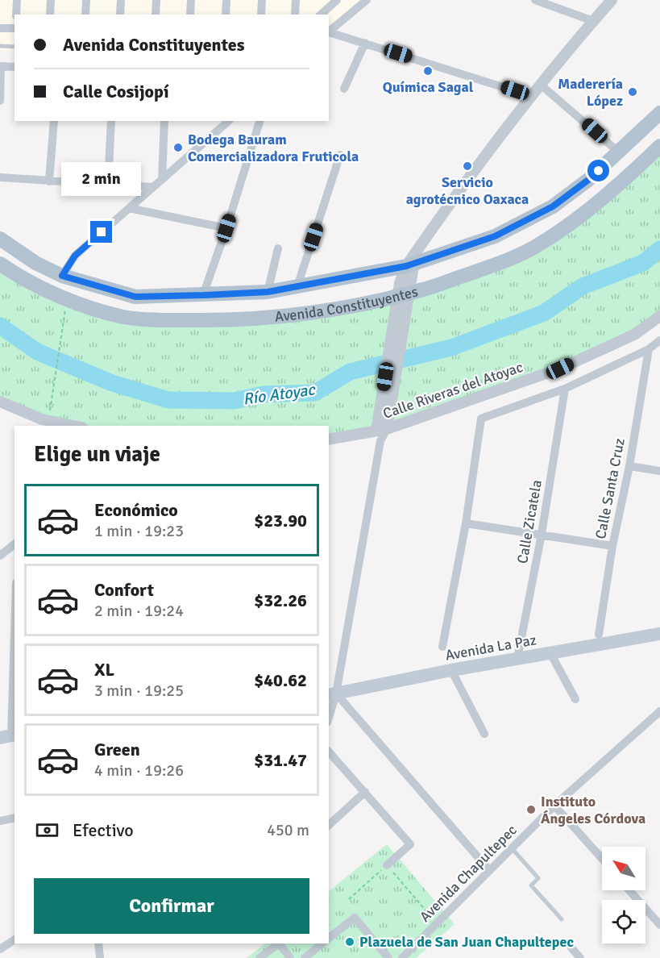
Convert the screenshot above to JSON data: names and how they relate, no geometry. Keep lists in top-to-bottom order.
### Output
{
  "streets": {
    "main road": ["Avenida Constituyentes", "Avenida La Paz"],
    "street": [
      "Calle Riveras del Atoyac",
      "Calle Santa Cruz",
      "Calle Zicatela",
      "Avenida Chapultepec"
    ]
  },
  "crossings": [
    ["Calle Zicatela", "Avenida La Paz"]
  ],
  "water": ["Río Atoyac"],
  "places": [
    "Química Sagal",
    "Maderería López",
    "Bodega Bauram Comercializadora Fruticola",
    "Servicio agrotécnico Oaxaca",
    "Instituto Ángeles Córdova",
    "Plazuela de San Juan Chapultepec"
  ],
  "north": "top left",
  "page": {
    "banner": ["Avenida Constituyentes", "Calle Cosijopí"],
    "bubble": "2 min",
    "heading": "Elige un viaje",
    "list": [
      {
        "name": "Económico",
        "note": "1 min · 19:23",
        "value": "$23.90"
      },
      {
        "name": "Confort",
        "note": "2 min · 19:24",
        "value": "$32.26"
      },
      {
        "name": "XL",
        "note": "3 min · 19:25",
        "value": "$40.62"
      },
      {
        "name": "Green",
        "note": "4 min · 19:26",
        "value": "$31.47"
      }
    ],
    "pay": ["Efectivo", "450 m"],
    "buttons": "Confirmar"
  }
}
